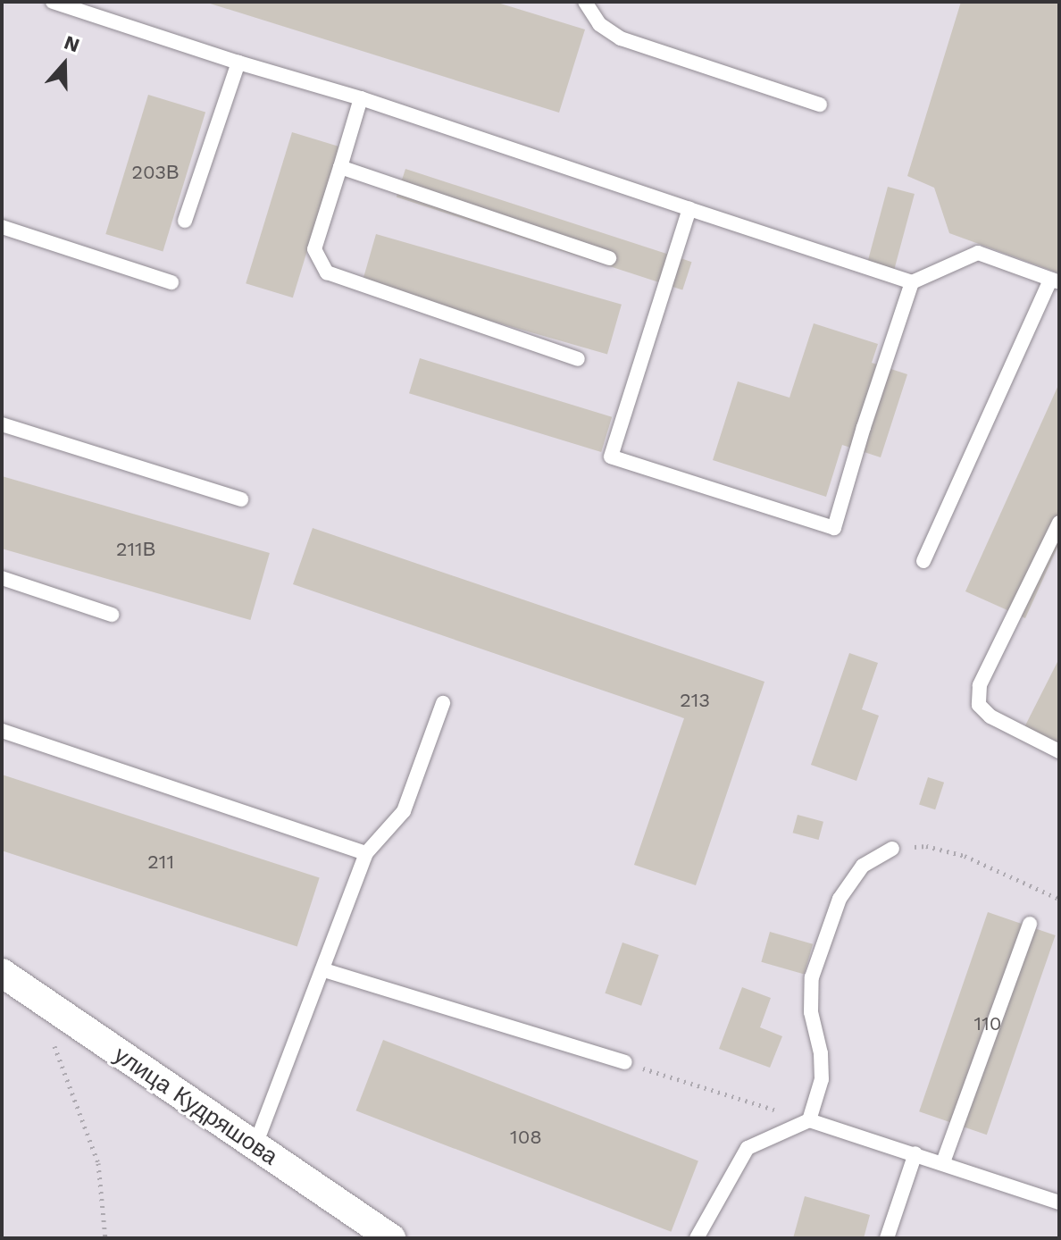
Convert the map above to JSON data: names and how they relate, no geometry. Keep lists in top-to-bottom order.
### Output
{
  "streets": {
    "street": ["улица Кудряшова"]
  },
  "house_numbers": [
    "203В",
    "211В",
    "213",
    "211",
    "110",
    "108"
  ],
  "north": "top"
}
